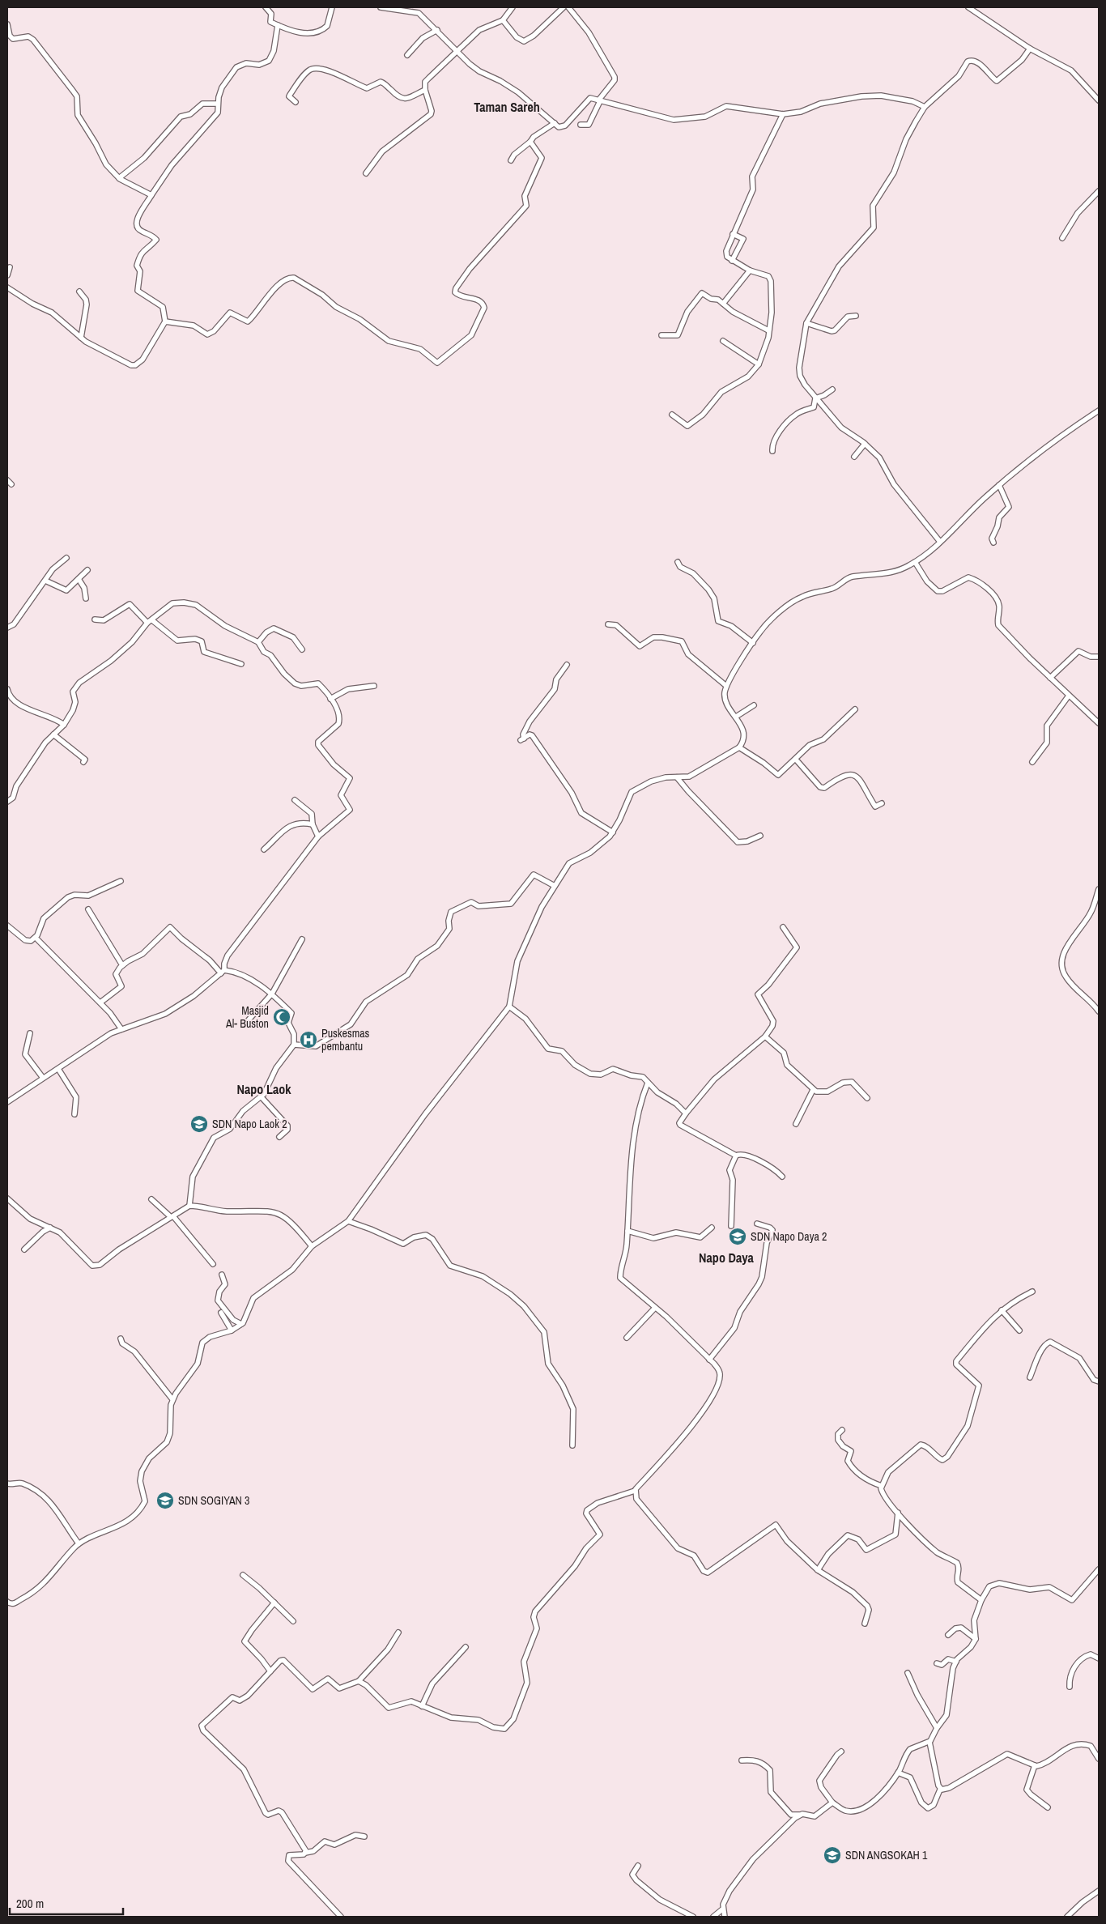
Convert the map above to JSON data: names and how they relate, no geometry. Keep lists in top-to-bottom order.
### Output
{
  "districts": ["Taman Sareh", "Napo Laok", "Napo Daya"],
  "places": {
    "mosque": ["Masjid Al- Buston"],
    "hospital": ["Puskesmas pembantu"],
    "school or university": [
      "SDN Napo Laok 2",
      "SDN Napo Daya 2",
      "SDN SOGIYAN 3",
      "SDN ANGSOKAH 1"
    ]
  },
  "scale_bar": "200 m"
}
